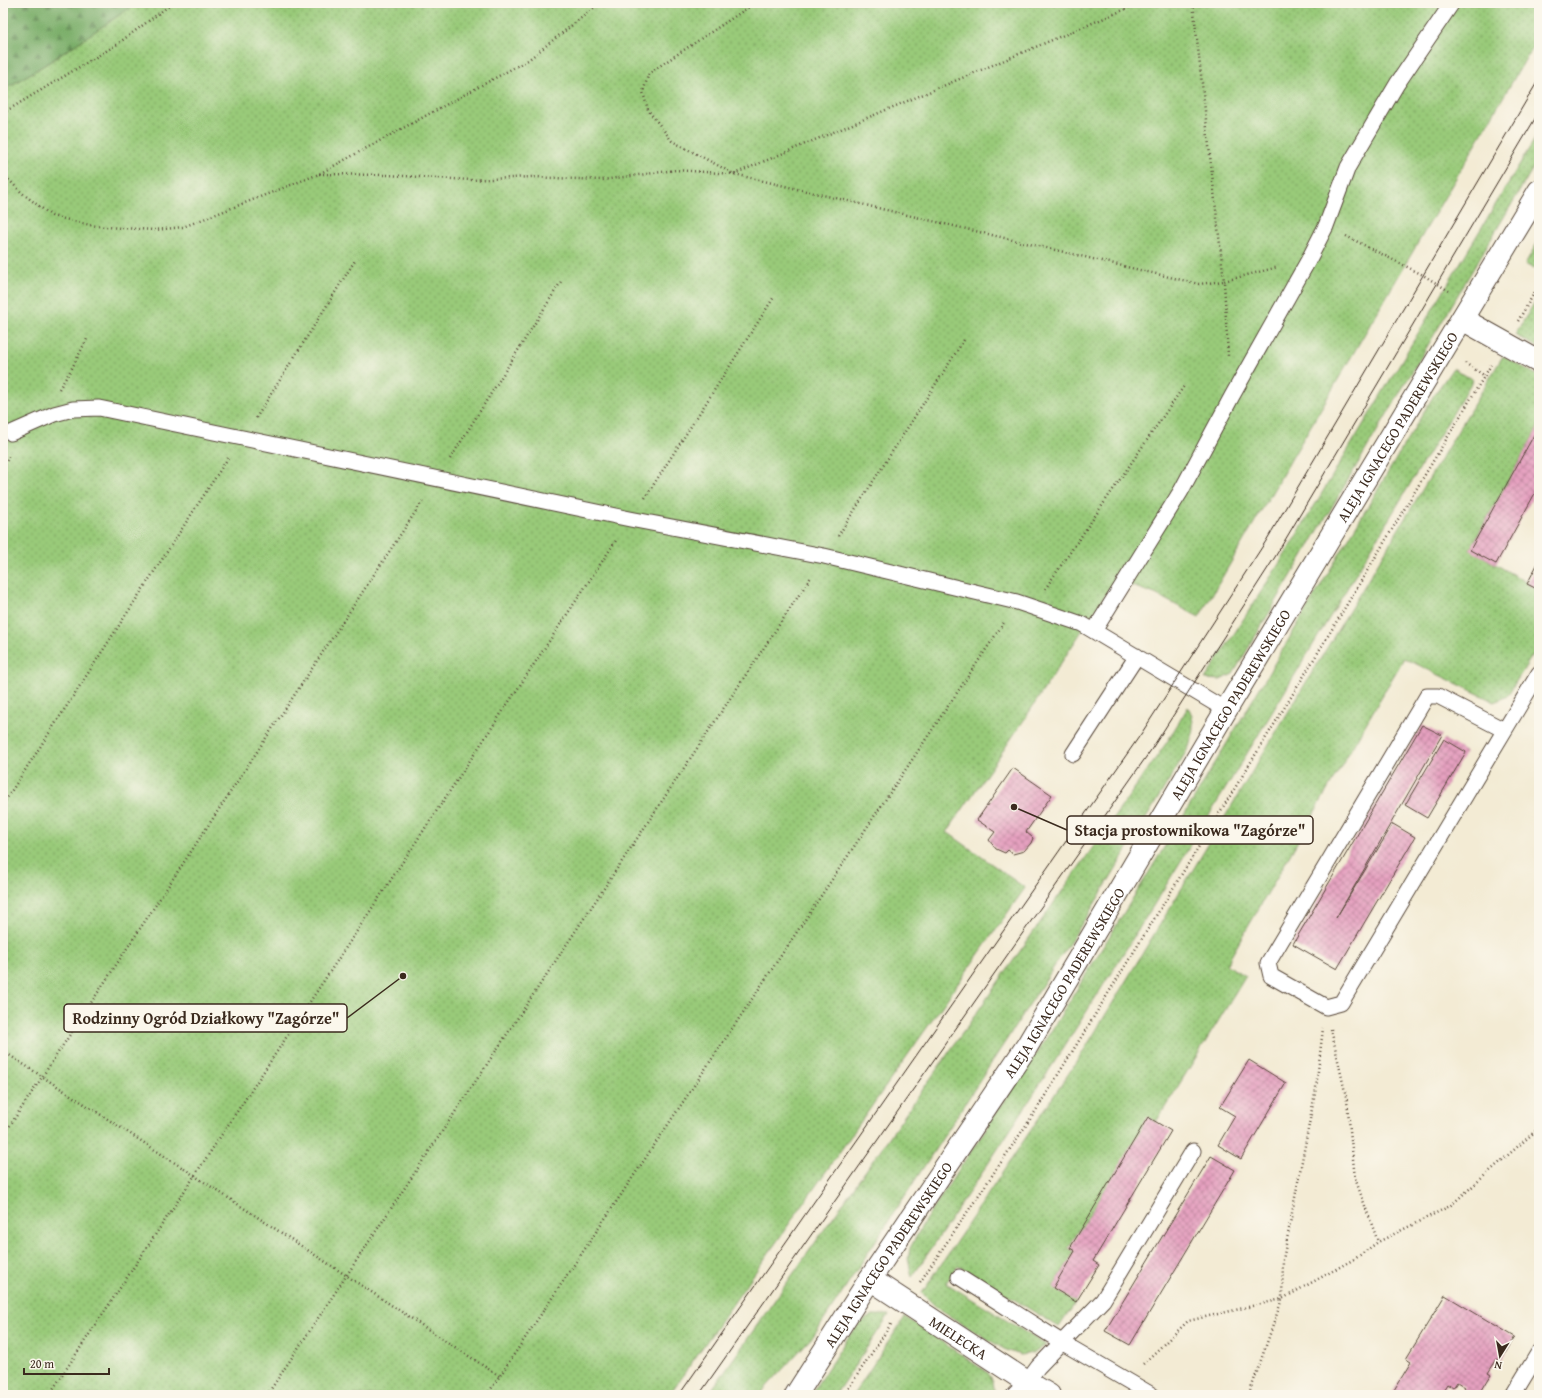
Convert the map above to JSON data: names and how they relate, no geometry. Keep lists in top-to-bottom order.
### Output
{
  "streets": {
    "street": ["ALEJA IGNACEGO PADEREWSKIEGO", "MIELECKA"]
  },
  "crossings": [
    ["ALEJA IGNACEGO PADEREWSKIEGO", "MIELECKA"]
  ],
  "places": ["Stacja prostownikowa \"Zagórze\"", "Rodzinny Ogród Działkowy \"Zagórze\""],
  "scale_bar": "20 m",
  "north": "bottom"
}
